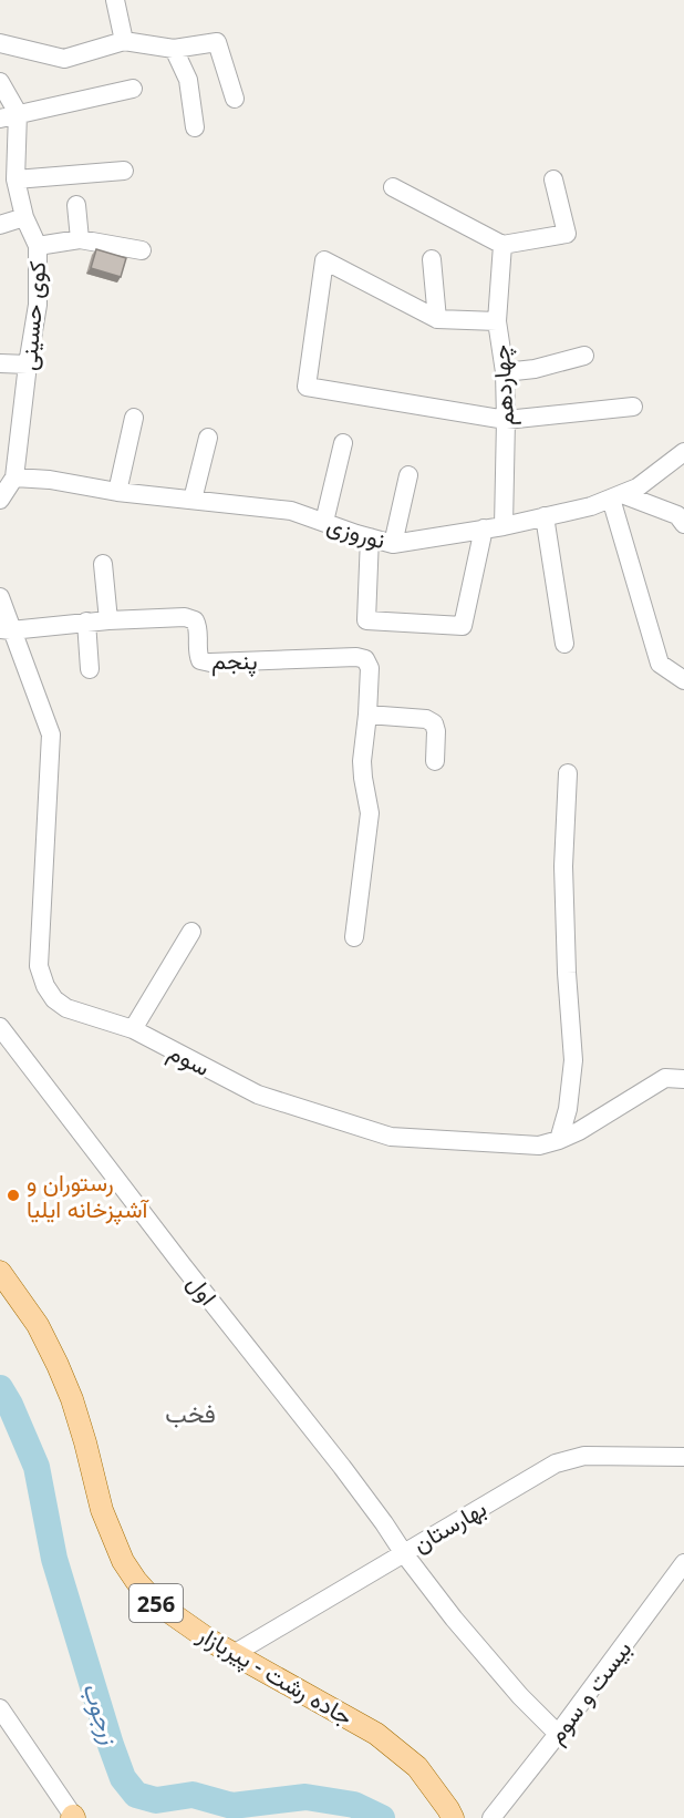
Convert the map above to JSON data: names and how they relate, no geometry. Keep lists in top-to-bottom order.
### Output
{
  "streets": {
    "main road": ["256", "جاده رشت - پیربازار"],
    "street": [
      "کوی حسینی",
      "چهاردهم",
      "نوروزی",
      "پنجم",
      "سوم",
      "اول",
      "بهارستان",
      "بیست و سوم"
    ]
  },
  "crossings": [
    ["کوی حسینی", "نوروزی"],
    ["چهاردهم", "نوروزی"],
    ["پنجم", "سوم"],
    ["اول", "بهارستان"],
    ["اول", "بیست و سوم"],
    ["بهارستان", "جاده رشت - پیربازار"]
  ],
  "districts": ["فخب"],
  "water": ["زرجوب"],
  "places": ["رستوران و آشپزخانه ایلیا"]
}
